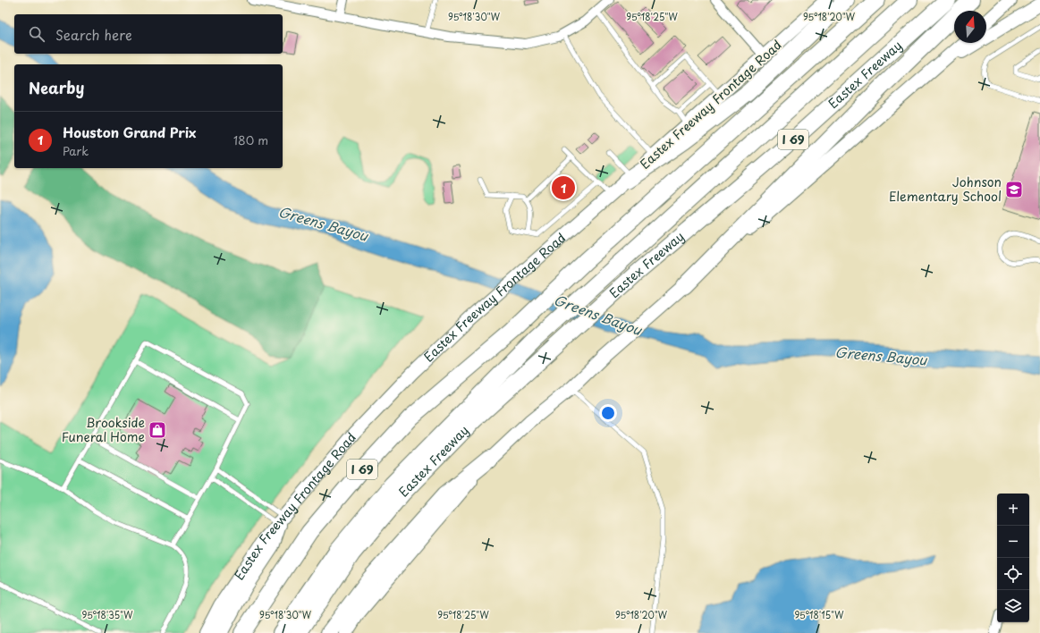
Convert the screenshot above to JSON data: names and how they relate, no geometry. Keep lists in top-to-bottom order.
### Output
{
  "streets": {
    "highway": ["Eastex Freeway", "I 69"],
    "main road": ["Eastex Freeway Frontage Road"]
  },
  "water": ["Greens Bayou"],
  "places": {
    "school or university": ["Johnson Elementary School"],
    "shop": ["Brookside Funeral Home"]
  },
  "north": "top",
  "page": {
    "search": "Search here",
    "heading": "Nearby",
    "list": [
      {
        "mark": "1",
        "name": "Houston Grand Prix",
        "note": "Park",
        "value": "180 m"
      }
    ],
    "pins": "1",
    "map_buttons": ["+", "−"]
  },
  "coordinates": [
    "95°18'30\"W",
    "95°18'25\"W",
    "95°18'20\"W",
    "95°18'35\"W",
    "95°18'15\"W"
  ]
}
